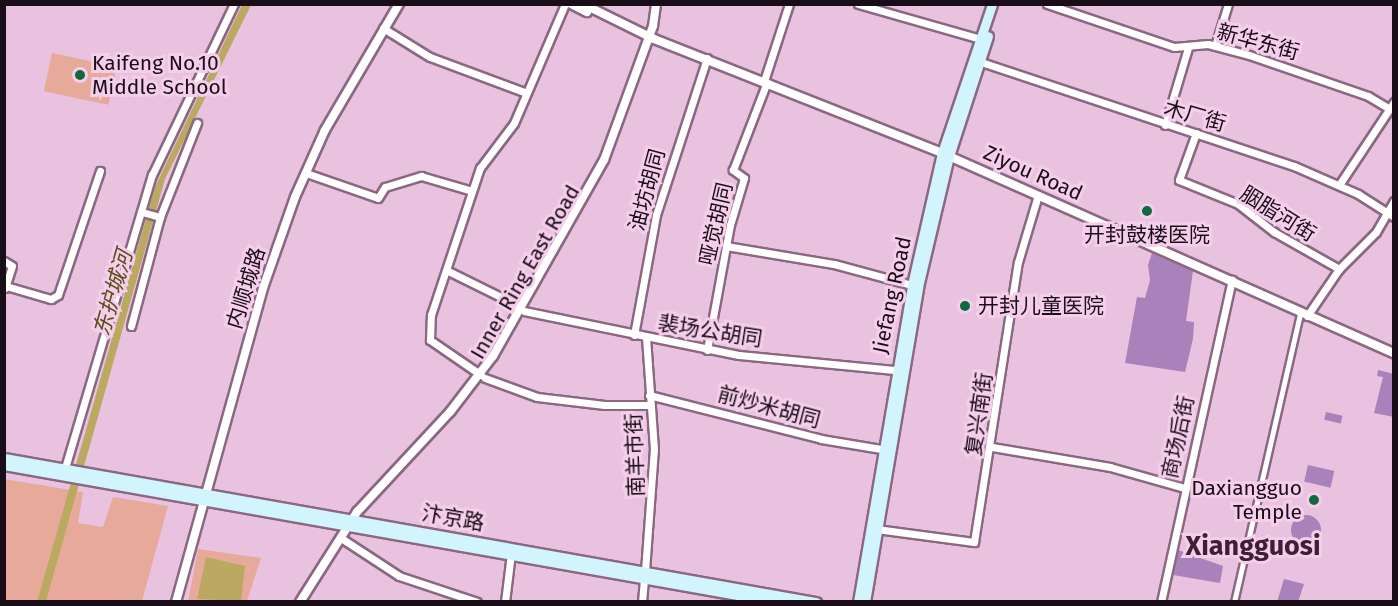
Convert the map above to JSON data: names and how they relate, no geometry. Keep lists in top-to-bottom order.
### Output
{
  "streets": {
    "main road": ["Jiefang Road", "汴京路"],
    "street": [
      "新华东街",
      "木厂街",
      "Ziyou Road",
      "油坊胡同",
      "胭脂河街",
      "哑觉胡同",
      "Inner Ring East Road",
      "内顺城路",
      "裴场公胡同",
      "前炒米胡同",
      "复兴南街",
      "商场后街",
      "南羊市街"
    ]
  },
  "crossings": [
    ["木厂街", "胭脂河街"],
    ["木厂街", "Jiefang Road"],
    ["Ziyou Road", "油坊胡同"],
    ["Ziyou Road", "哑觉胡同"],
    ["Ziyou Road", "Inner Ring East Road"],
    ["Ziyou Road", "Jiefang Road"],
    ["Ziyou Road", "复兴南街"],
    ["Ziyou Road", "商场后街"],
    ["油坊胡同", "裴场公胡同"],
    ["哑觉胡同", "裴场公胡同"],
    ["Inner Ring East Road", "裴场公胡同"],
    ["Inner Ring East Road", "汴京路"],
    ["内顺城路", "汴京路"],
    ["Jiefang Road", "裴场公胡同"],
    ["Jiefang Road", "前炒米胡同"],
    ["Jiefang Road", "复兴南街"],
    ["裴场公胡同", "南羊市街"],
    ["前炒米胡同", "南羊市街"],
    ["南羊市街", "汴京路"]
  ],
  "districts": ["Xiangguosi"],
  "water": ["东护城河"],
  "places": [
    "Kaifeng No.10 Middle School",
    "开封鼓楼医院",
    "开封儿童医院",
    "Daxiangguo Temple"
  ]
}
